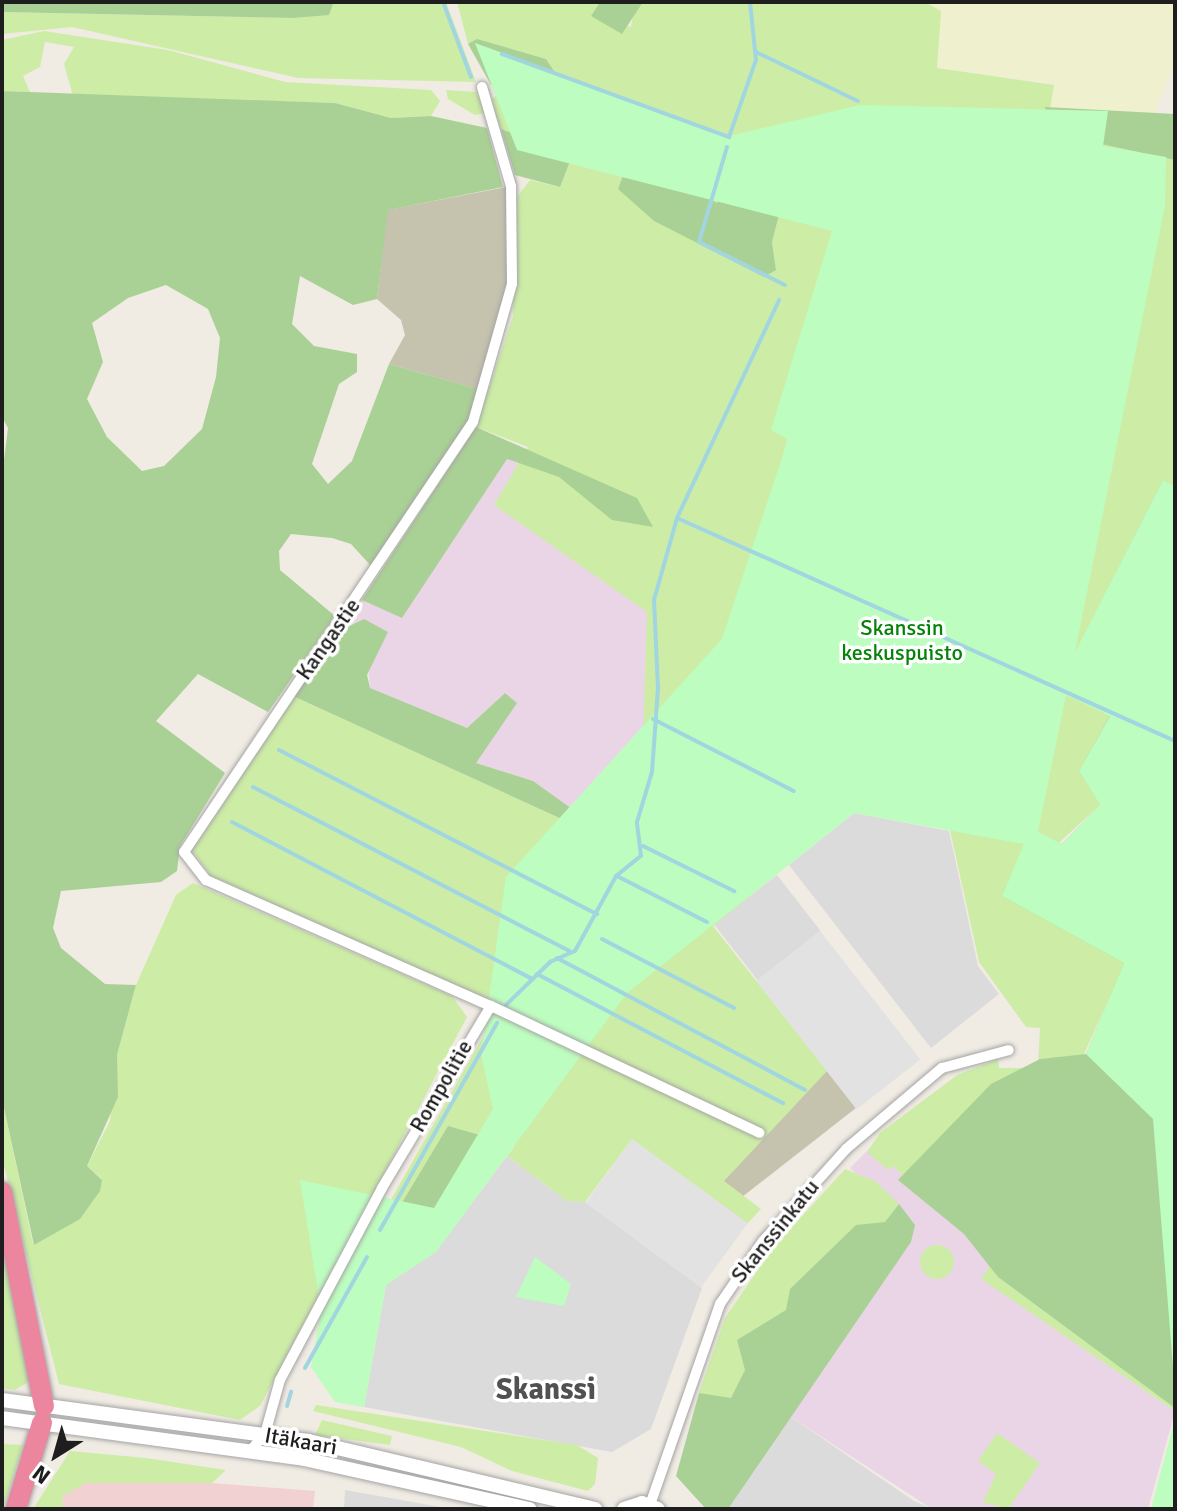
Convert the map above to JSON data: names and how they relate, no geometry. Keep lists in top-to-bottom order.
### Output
{
  "streets": {
    "street": [
      "Kangastie",
      "Rompolitie",
      "Skanssinkatu",
      "Itäkaari"
    ]
  },
  "crossings": [
    ["Kangastie", "Rompolitie"],
    ["Rompolitie", "Itäkaari"]
  ],
  "districts": ["Skanssi"],
  "parks": ["Skanssin keskuspuisto"],
  "north": "bottom left"
}
